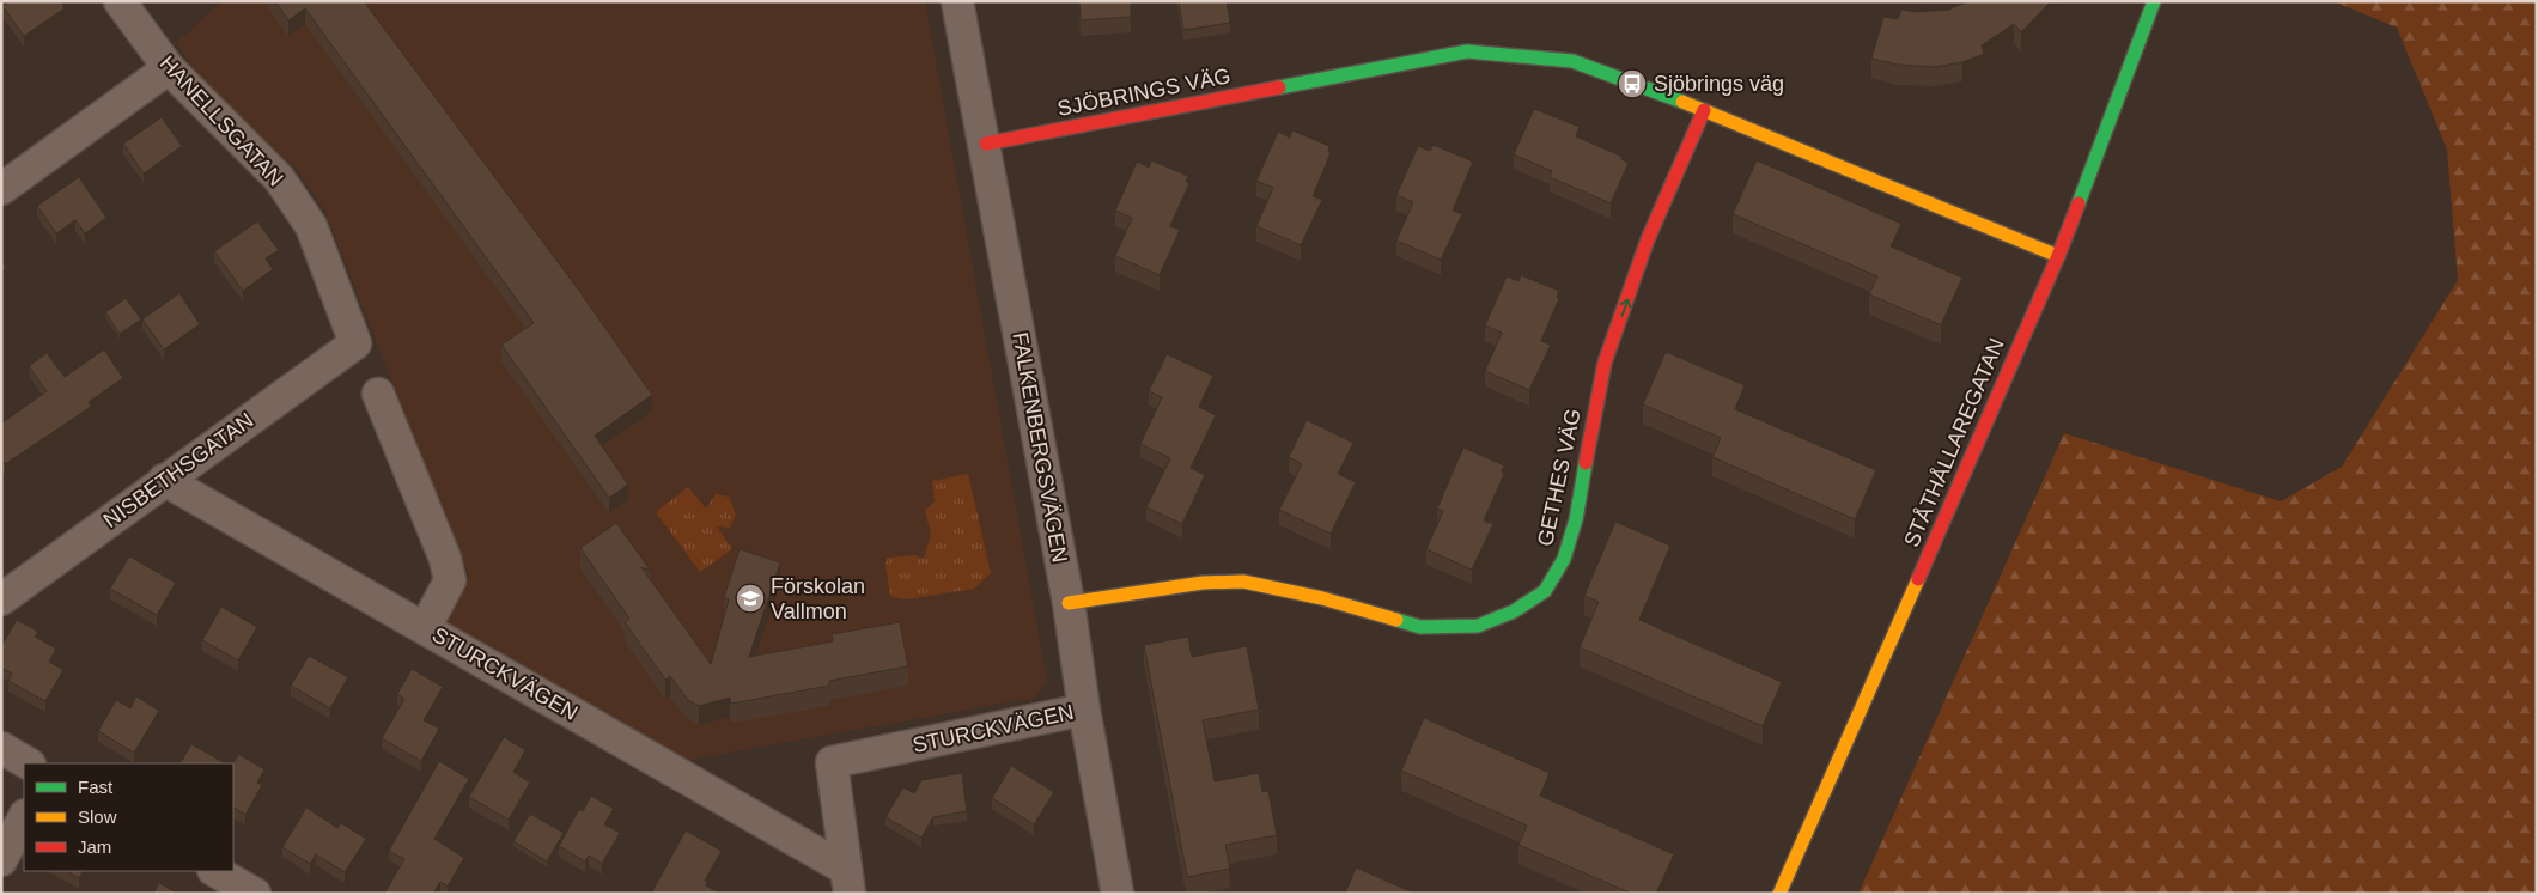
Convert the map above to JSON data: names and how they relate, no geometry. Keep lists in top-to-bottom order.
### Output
{
  "streets": {
    "street": [
      "SJÖBRINGS VÄG",
      "HANELLSGATAN",
      "STÅTHÅLLAREGATAN",
      "FALKENBERGSVÄGEN",
      "NISBETHSGATAN",
      "GETHES VÄG",
      "STURCKVÄGEN"
    ]
  },
  "crossings": [
    ["SJÖBRINGS VÄG", "STÅTHÅLLAREGATAN"],
    ["SJÖBRINGS VÄG", "FALKENBERGSVÄGEN"],
    ["SJÖBRINGS VÄG", "GETHES VÄG"],
    ["HANELLSGATAN", "NISBETHSGATAN"],
    ["FALKENBERGSVÄGEN", "GETHES VÄG"],
    ["FALKENBERGSVÄGEN", "STURCKVÄGEN"],
    ["NISBETHSGATAN", "STURCKVÄGEN"]
  ],
  "one_way": ["GETHES VÄG"],
  "places": {
    "bus stop": ["Sjöbrings väg"],
    "school or university": ["Förskolan Vallmon"]
  },
  "legend": ["Fast", "Slow", "Jam"]
}
